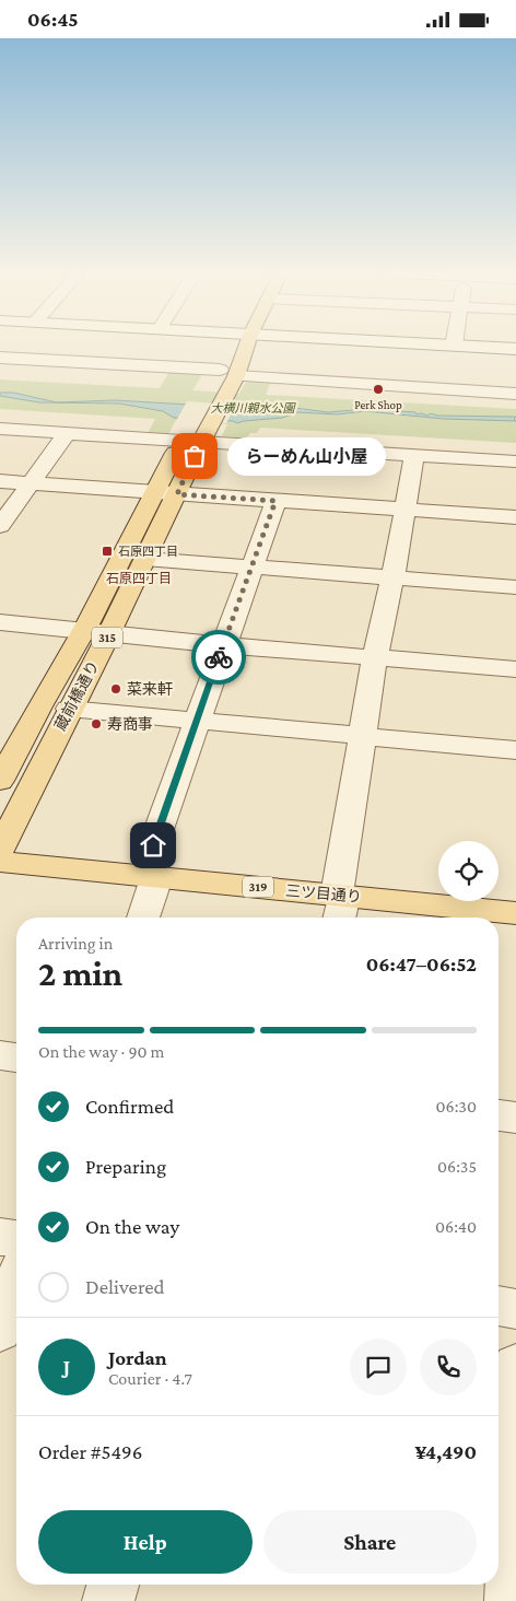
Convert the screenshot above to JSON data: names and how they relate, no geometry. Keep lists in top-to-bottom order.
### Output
{
  "streets": {
    "main road": [
      "315",
      "蔵前橋通り",
      "319",
      "三ツ目通り"
    ]
  },
  "districts": ["石原四丁目"],
  "parks": ["大横川親水公園"],
  "places": {
    "other": [
      "Perk Shop",
      "らーめん山小屋",
      "菜来軒",
      "寿商事"
    ],
    "transit": ["石原四丁目"]
  },
  "page": {
    "status": "06:45",
    "bubble": "らーめん山小屋",
    "heading": ["2 min", "Arriving in", "06:47–06:52"],
    "panel": [
      "Jordan",
      "Courier · 4.7",
      "Order #5496",
      "¥4,490"
    ],
    "bar": "On the way · 90 m",
    "list": [
      ["Confirmed", "06:30"],
      ["Preparing", "06:35"],
      ["On the way", "06:40"],
      "Delivered"
    ],
    "round": "J",
    "buttons": ["Help", "Share"]
  }
}
